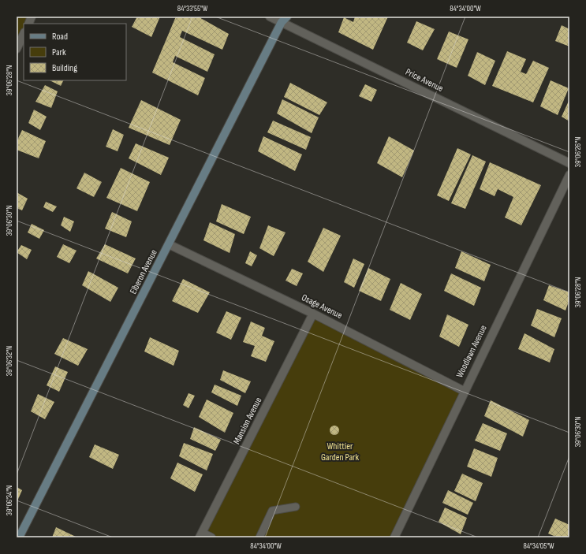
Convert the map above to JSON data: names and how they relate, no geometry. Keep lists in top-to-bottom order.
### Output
{
  "streets": {
    "street": [
      "Price Avenue",
      "Elberon Avenue",
      "Osage Avenue",
      "Woodlawn Avenue",
      "Mansion Avenue"
    ]
  },
  "crossings": [
    ["Price Avenue", "Elberon Avenue"],
    ["Elberon Avenue", "Osage Avenue"],
    ["Osage Avenue", "Woodlawn Avenue"],
    ["Osage Avenue", "Mansion Avenue"]
  ],
  "parks": ["Whittier Garden Park"],
  "legend": ["Road", "Park", "Building"],
  "coordinates": [
    "84°33'55\"W",
    "84°34'00\"W",
    "39°06'28\"N",
    "39°06'26\"N",
    "39°06'30\"N",
    "39°06'32\"N",
    "39°06'34\"N",
    "84°34'05\"W"
  ]
}
